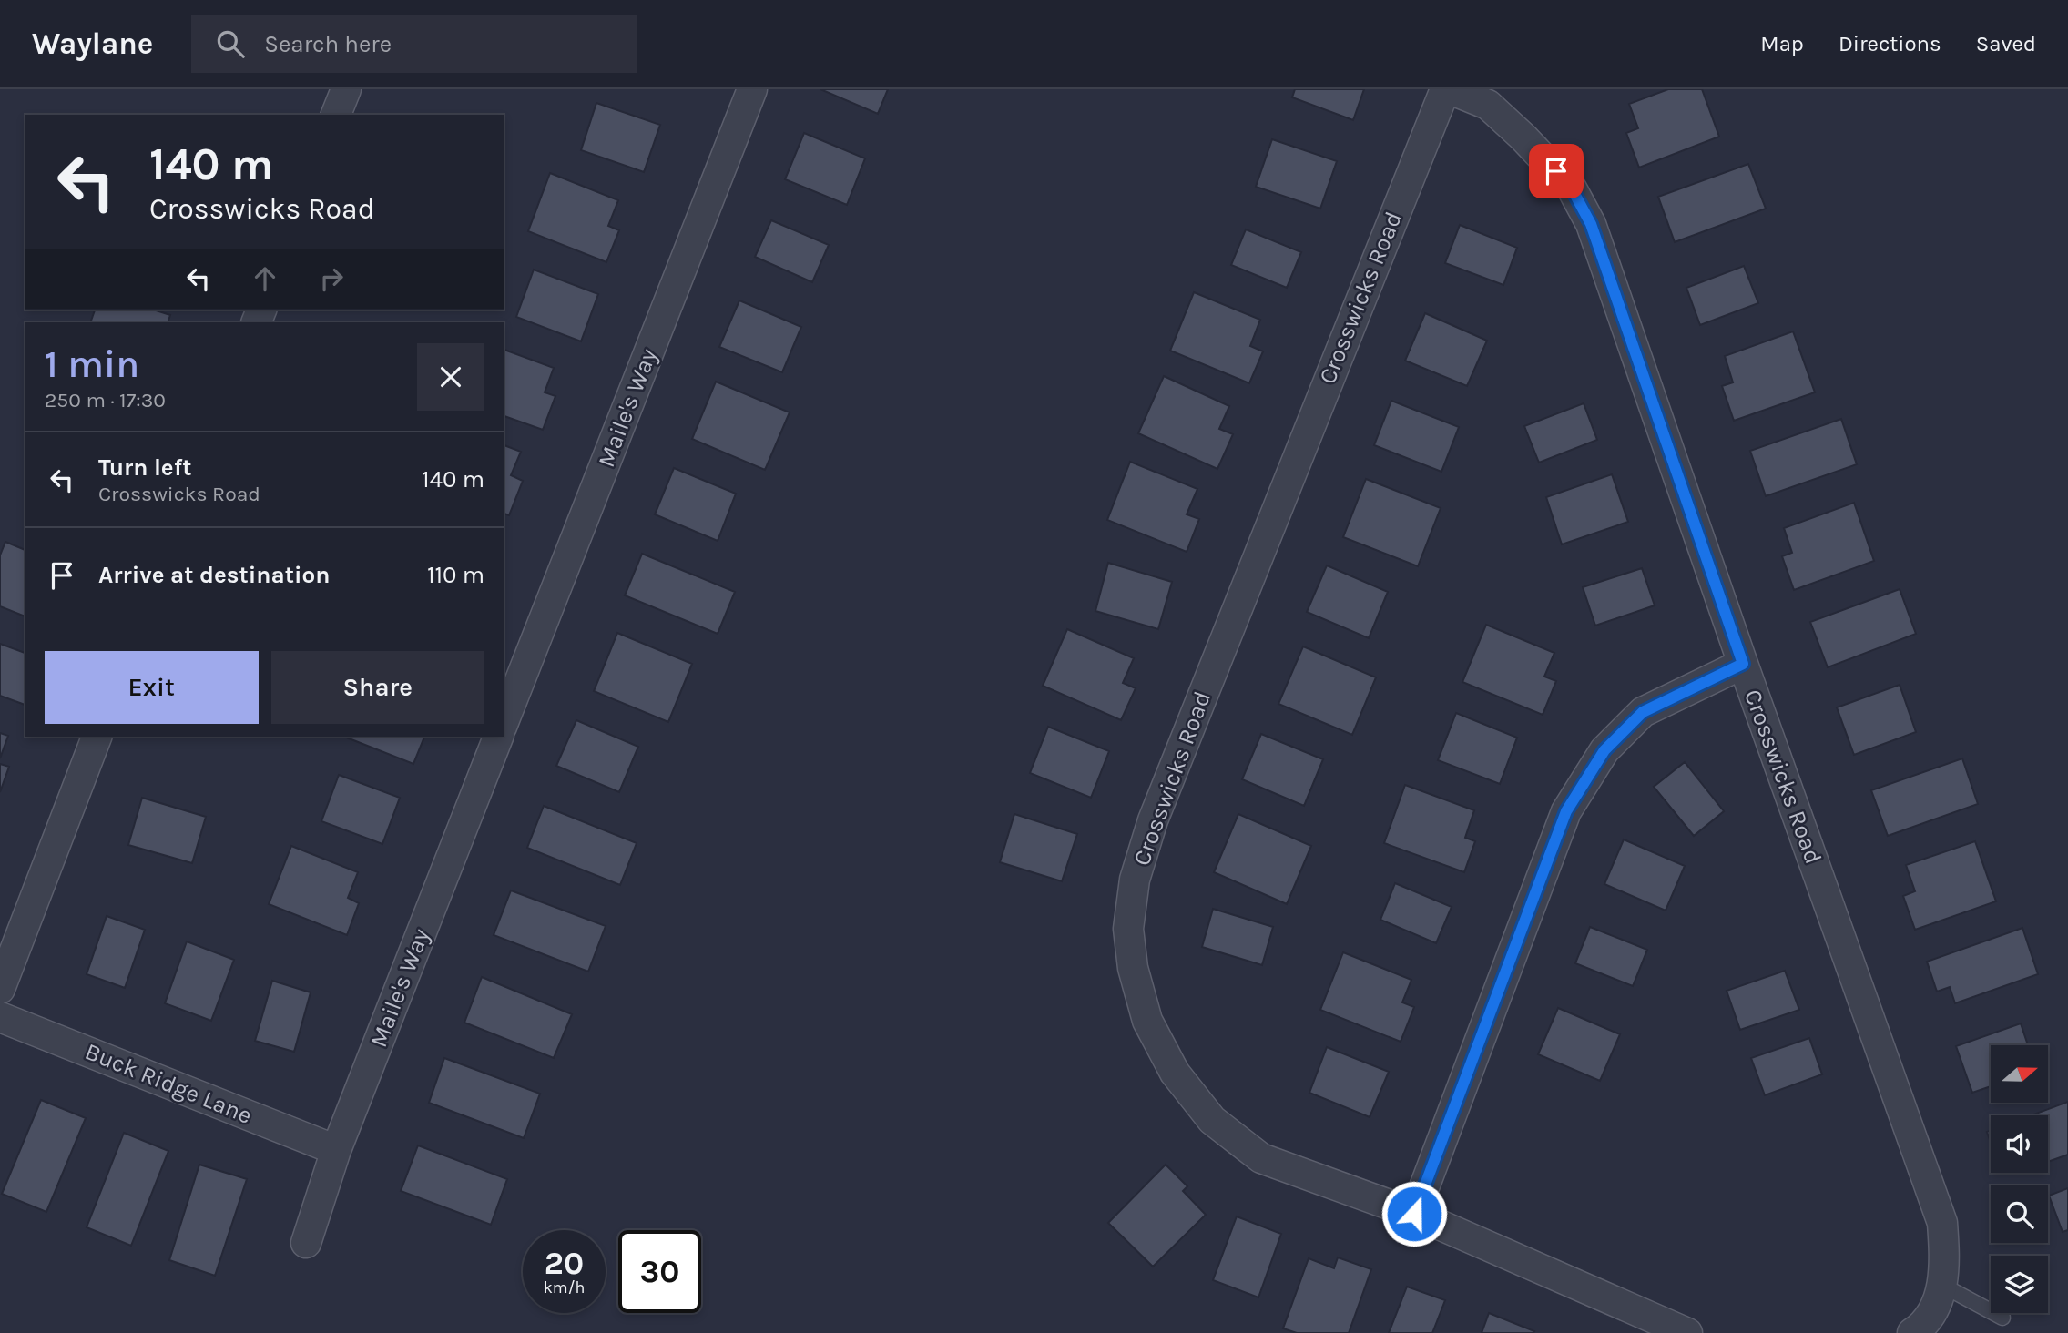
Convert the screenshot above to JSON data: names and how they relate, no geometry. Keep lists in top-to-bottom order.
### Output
{
  "streets": {
    "street": ["Crosswicks Road", "Maile's Way", "Buck Ridge Lane"]
  },
  "crossings": [
    ["Maile's Way", "Buck Ridge Lane"]
  ],
  "north": "right",
  "page": {
    "header": "Waylane",
    "search": "Search here",
    "nav": ["Map", "Directions", "Saved"],
    "turn": ["140 m", "Crosswicks Road"],
    "heading": ["1 min", "250 m · 17:30"],
    "list": [
      {
        "name": "Turn left",
        "note": "Crosswicks Road",
        "value": "140 m"
      },
      {
        "name": "Arrive at destination",
        "value": "110 m"
      }
    ],
    "buttons": ["Exit", "Share"],
    "speed": "20 km/h",
    "limit": "30"
  }
}
